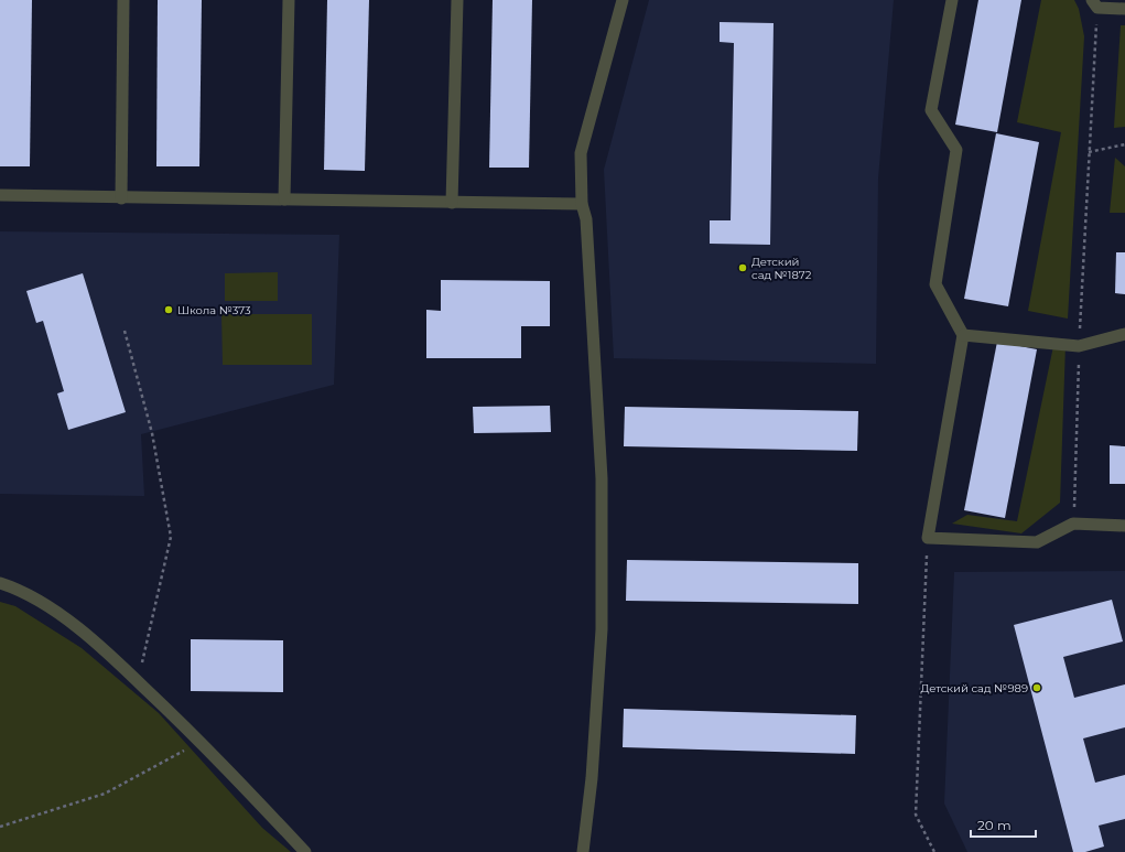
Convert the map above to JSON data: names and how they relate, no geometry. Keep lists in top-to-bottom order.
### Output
{
  "places": ["Детский сад №1872", "Школа №373", "Детский сад №989"],
  "scale_bar": "20 m"
}
